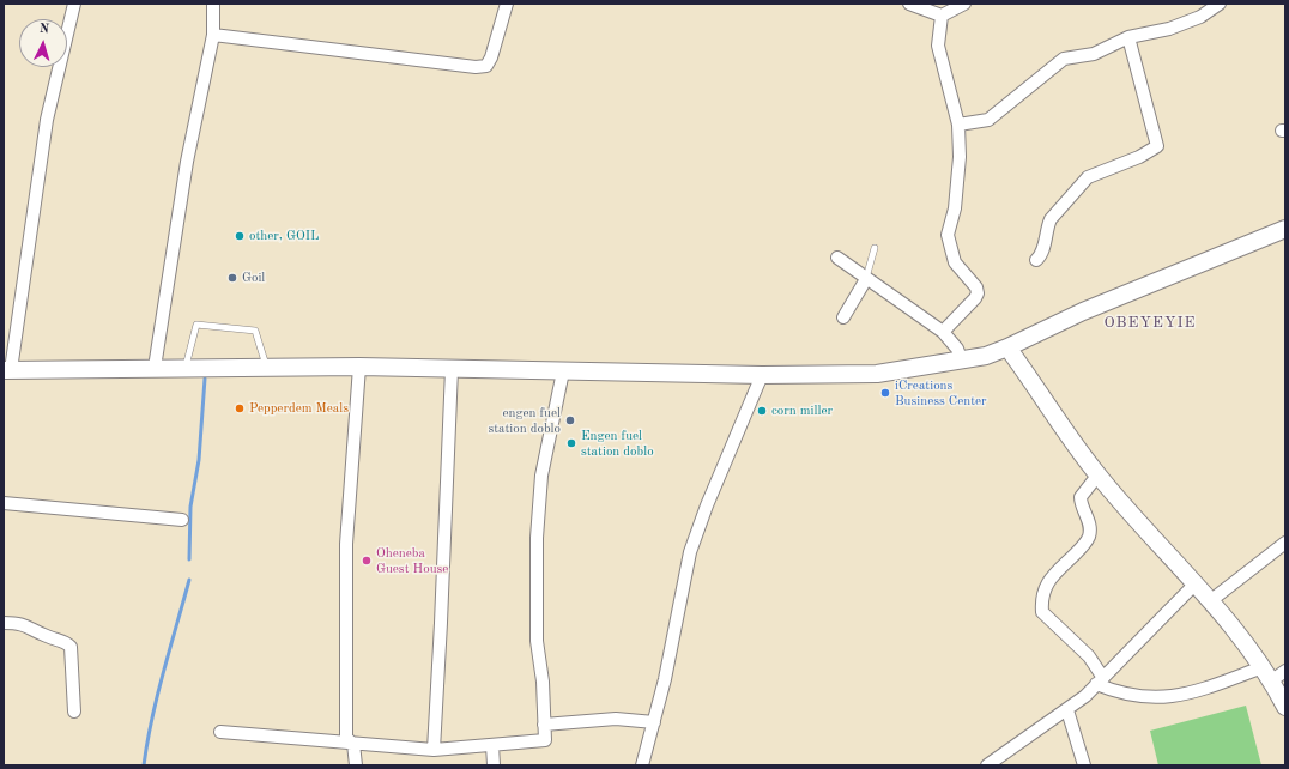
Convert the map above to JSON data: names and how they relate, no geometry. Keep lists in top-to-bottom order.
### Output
{
  "districts": ["OBEYEYIE"],
  "places": [
    "other, GOIL",
    "Goil",
    "iCreations Business Center",
    "Pepperdem Meals",
    "corn miller",
    "engen fuel station doblo",
    "Engen fuel station doblo",
    "Oheneba Guest House"
  ],
  "north": "top"
}
